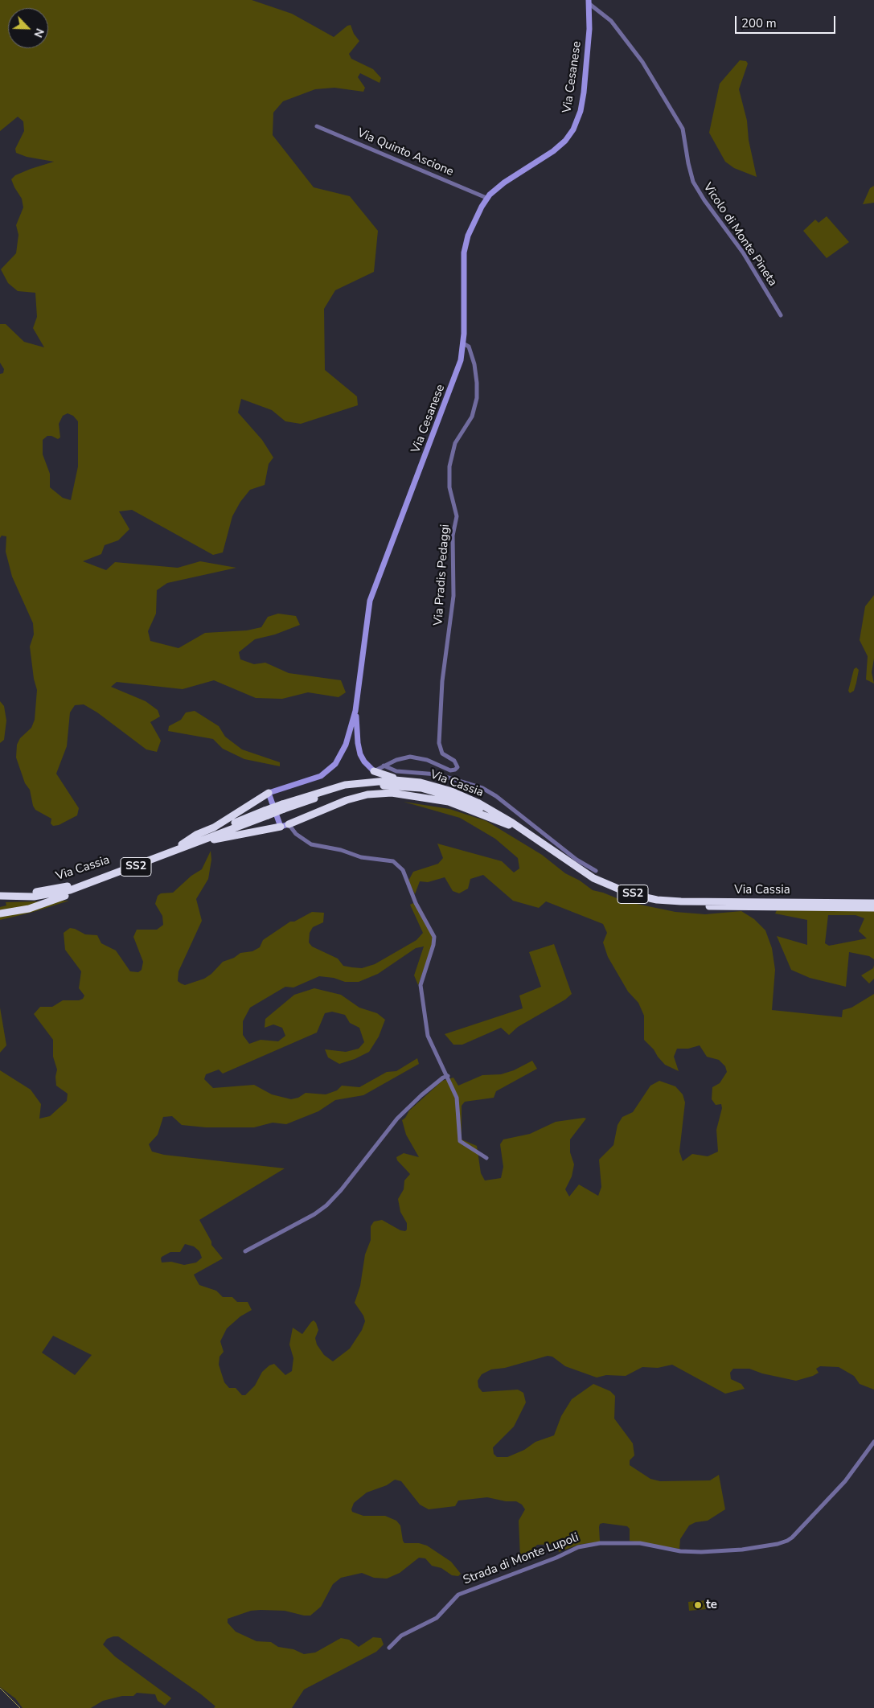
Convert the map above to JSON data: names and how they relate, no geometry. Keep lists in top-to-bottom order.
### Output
{
  "streets": {
    "highway": ["Via Cassia", "SS2"],
    "street": [
      "Via Cesanese",
      "Via Quinto Ascione",
      "Vicolo di Monte Pineta",
      "Via Pradis Pedaggi",
      "Strada di Monte Lupoli"
    ]
  },
  "crossings": [
    ["Via Cesanese", "Via Quinto Ascione"],
    ["Via Cesanese", "Vicolo di Monte Pineta"],
    ["Via Cesanese", "Via Pradis Pedaggi"]
  ],
  "places": ["te"],
  "scale_bar": "200 m",
  "north": "bottom right"
}
